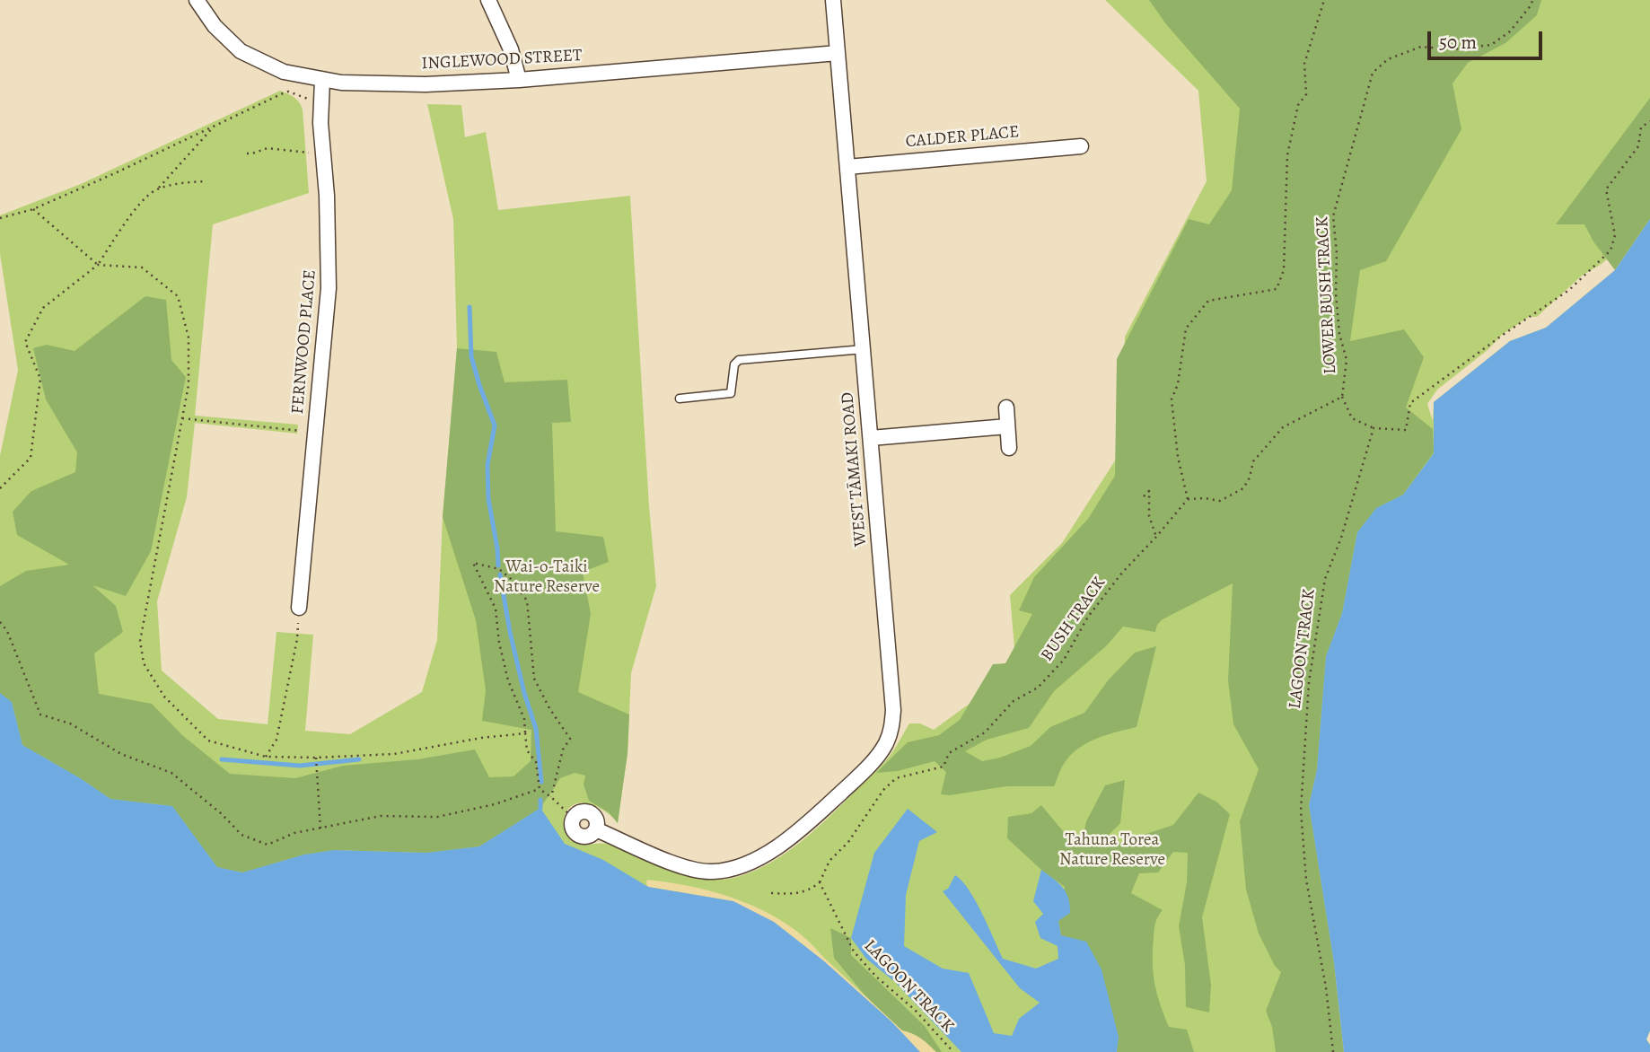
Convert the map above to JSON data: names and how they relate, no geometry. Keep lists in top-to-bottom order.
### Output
{
  "streets": {
    "street": [
      "INGLEWOOD STREET",
      "CALDER PLACE",
      "FERNWOOD PLACE",
      "WEST TĀMAKI ROAD"
    ],
    "path": ["LOWER BUSH TRACK", "BUSH TRACK", "LAGOON TRACK"]
  },
  "crossings": [
    ["INGLEWOOD STREET", "FERNWOOD PLACE"],
    ["INGLEWOOD STREET", "WEST TĀMAKI ROAD"],
    ["CALDER PLACE", "WEST TĀMAKI ROAD"],
    ["LOWER BUSH TRACK", "BUSH TRACK"],
    ["BUSH TRACK", "LAGOON TRACK"]
  ],
  "parks": ["Wai-o-Taiki Nature Reserve", "Tahuna Torea Nature Reserve"],
  "scale_bar": "50 m"
}
